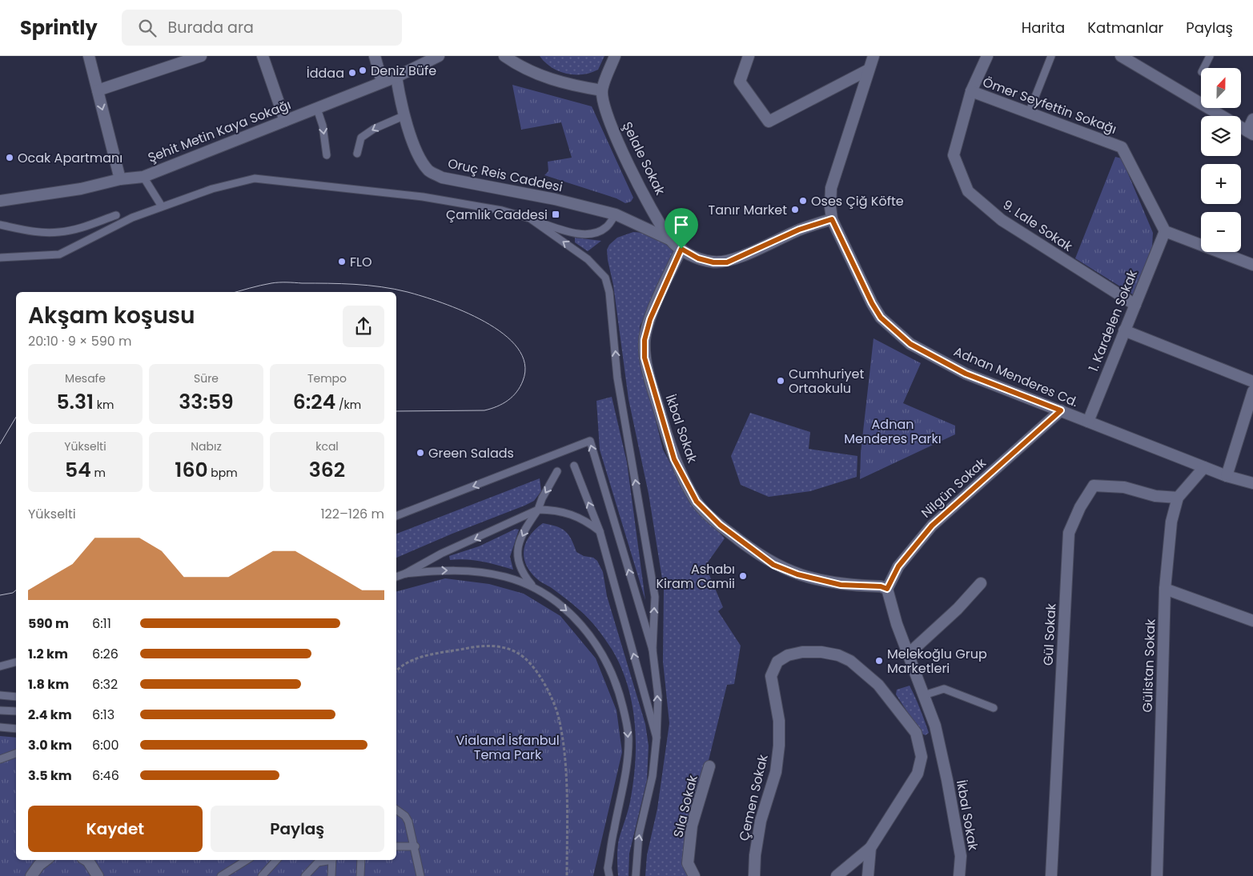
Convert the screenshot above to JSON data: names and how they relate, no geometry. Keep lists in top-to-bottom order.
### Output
{
  "streets": {
    "street": [
      "Ömer Seyfettin Sokağı",
      "Şehit Metin Kaya Sokağı",
      "Şelale Sokak",
      "Oruç Reis Caddesi",
      "9. Lale Sokak",
      "1. Kardelen Sokak",
      "Adnan Menderes Cd.",
      "İkbal Sokak",
      "Nilgün Sokak",
      "Gül Sokak",
      "Gülistan Sokak",
      "Çemen Sokak",
      "Sıla Sokak"
    ]
  },
  "crossings": [
    ["Ömer Seyfettin Sokağı", "9. Lale Sokak"],
    ["Ömer Seyfettin Sokağı", "1. Kardelen Sokak"],
    ["Şehit Metin Kaya Sokağı", "Oruç Reis Caddesi"],
    ["Şelale Sokak", "Oruç Reis Caddesi"],
    ["Şelale Sokak", "Adnan Menderes Cd."],
    ["Şelale Sokak", "İkbal Sokak"],
    ["9. Lale Sokak", "1. Kardelen Sokak"],
    ["1. Kardelen Sokak", "Adnan Menderes Cd."],
    ["Adnan Menderes Cd.", "Nilgün Sokak"],
    ["Adnan Menderes Cd.", "Gülistan Sokak"],
    ["İkbal Sokak", "Nilgün Sokak"],
    ["Gül Sokak", "Gülistan Sokak"]
  ],
  "parks": ["Adnan Menderes Parkı", "Vialand İsfanbul Tema Park"],
  "places": {
    "other": [
      "Deniz Büfe",
      "İddaa",
      "Ocak Apartmanı",
      "Oses Çiğ Köfte",
      "Tanır Market",
      "FLO",
      "Cumhuriyet Ortaokulu",
      "Green Salads",
      "Ashabı Kiram Camii",
      "Melekoğlu Grup Marketleri"
    ],
    "transit": ["Çamlık Caddesi"]
  },
  "north": "top",
  "page": {
    "header": "Sprintly",
    "search": "Burada ara",
    "nav": ["Harita", "Katmanlar", "Paylaş"],
    "map_buttons": ["+", "−"],
    "heading": ["Akşam koşusu", "20:10 · 9 × 590 m"],
    "stats": [
      ["Mesafe", "5.31 km"],
      ["Süre", "33:59"],
      ["Tempo", "6:24 /km"],
      ["Yükselti", "54 m"],
      ["Nabız", "160 bpm"],
      ["kcal", "362"]
    ],
    "chart": ["Yükselti", "122–126 m"],
    "list": [
      {
        "name": "590 m",
        "note": "6:11"
      },
      {
        "name": "1.2 km",
        "note": "6:26"
      },
      {
        "name": "1.8 km",
        "note": "6:32"
      },
      {
        "name": "2.4 km",
        "note": "6:13"
      },
      {
        "name": "3.0 km",
        "note": "6:00"
      },
      {
        "name": "3.5 km",
        "note": "6:46"
      }
    ],
    "buttons": ["Kaydet", "Paylaş"]
  }
}
